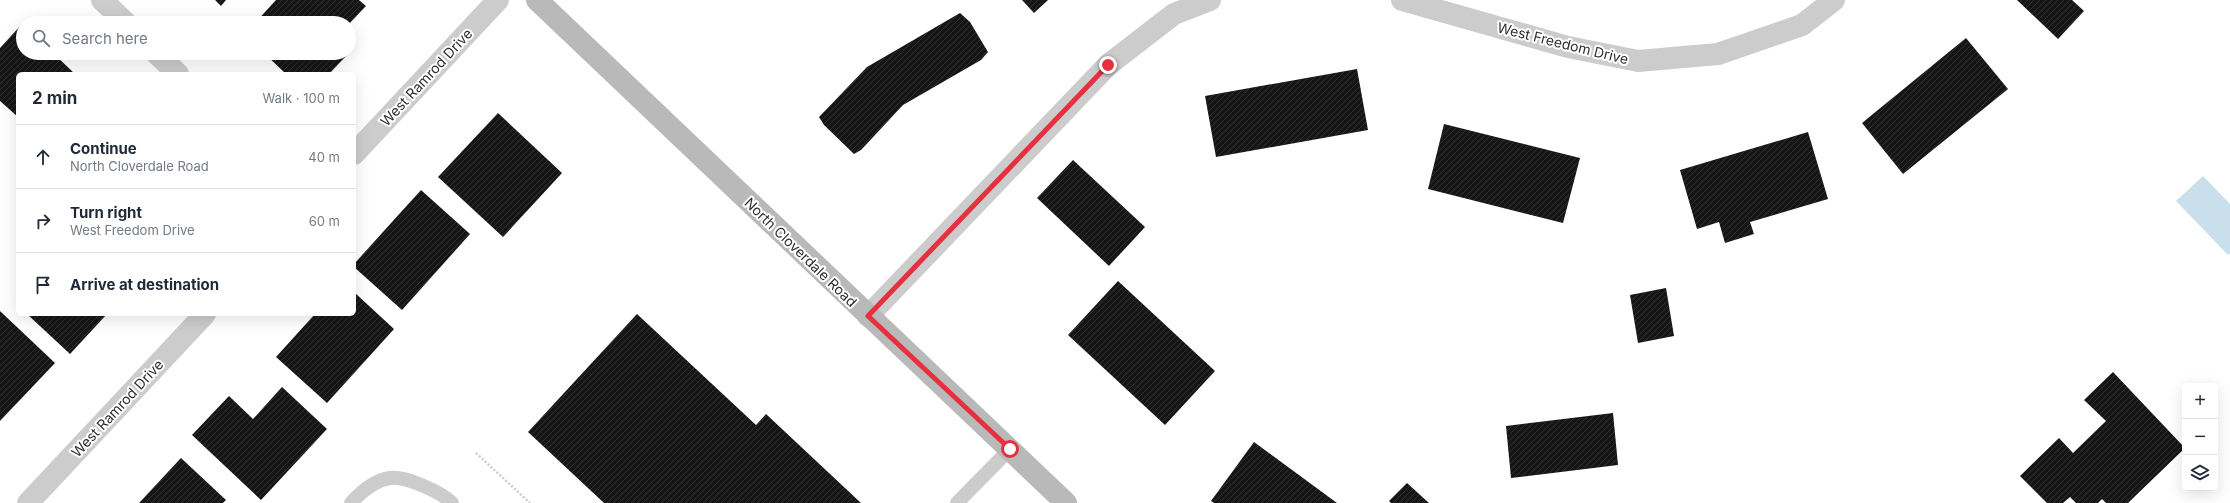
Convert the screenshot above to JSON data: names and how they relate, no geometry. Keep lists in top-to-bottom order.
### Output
{
  "streets": {
    "main road": ["North Cloverdale Road"],
    "street": ["West Freedom Drive", "West Ramrod Drive"]
  },
  "page": {
    "search": "Search here",
    "heading": ["2 min", "Walk · 100 m"],
    "list": [
      ["Continue", "North Cloverdale Road", "40 m"],
      ["Turn right", "West Freedom Drive", "60 m"],
      "Arrive at destination"
    ],
    "map_buttons": ["+", "−"]
  }
}
